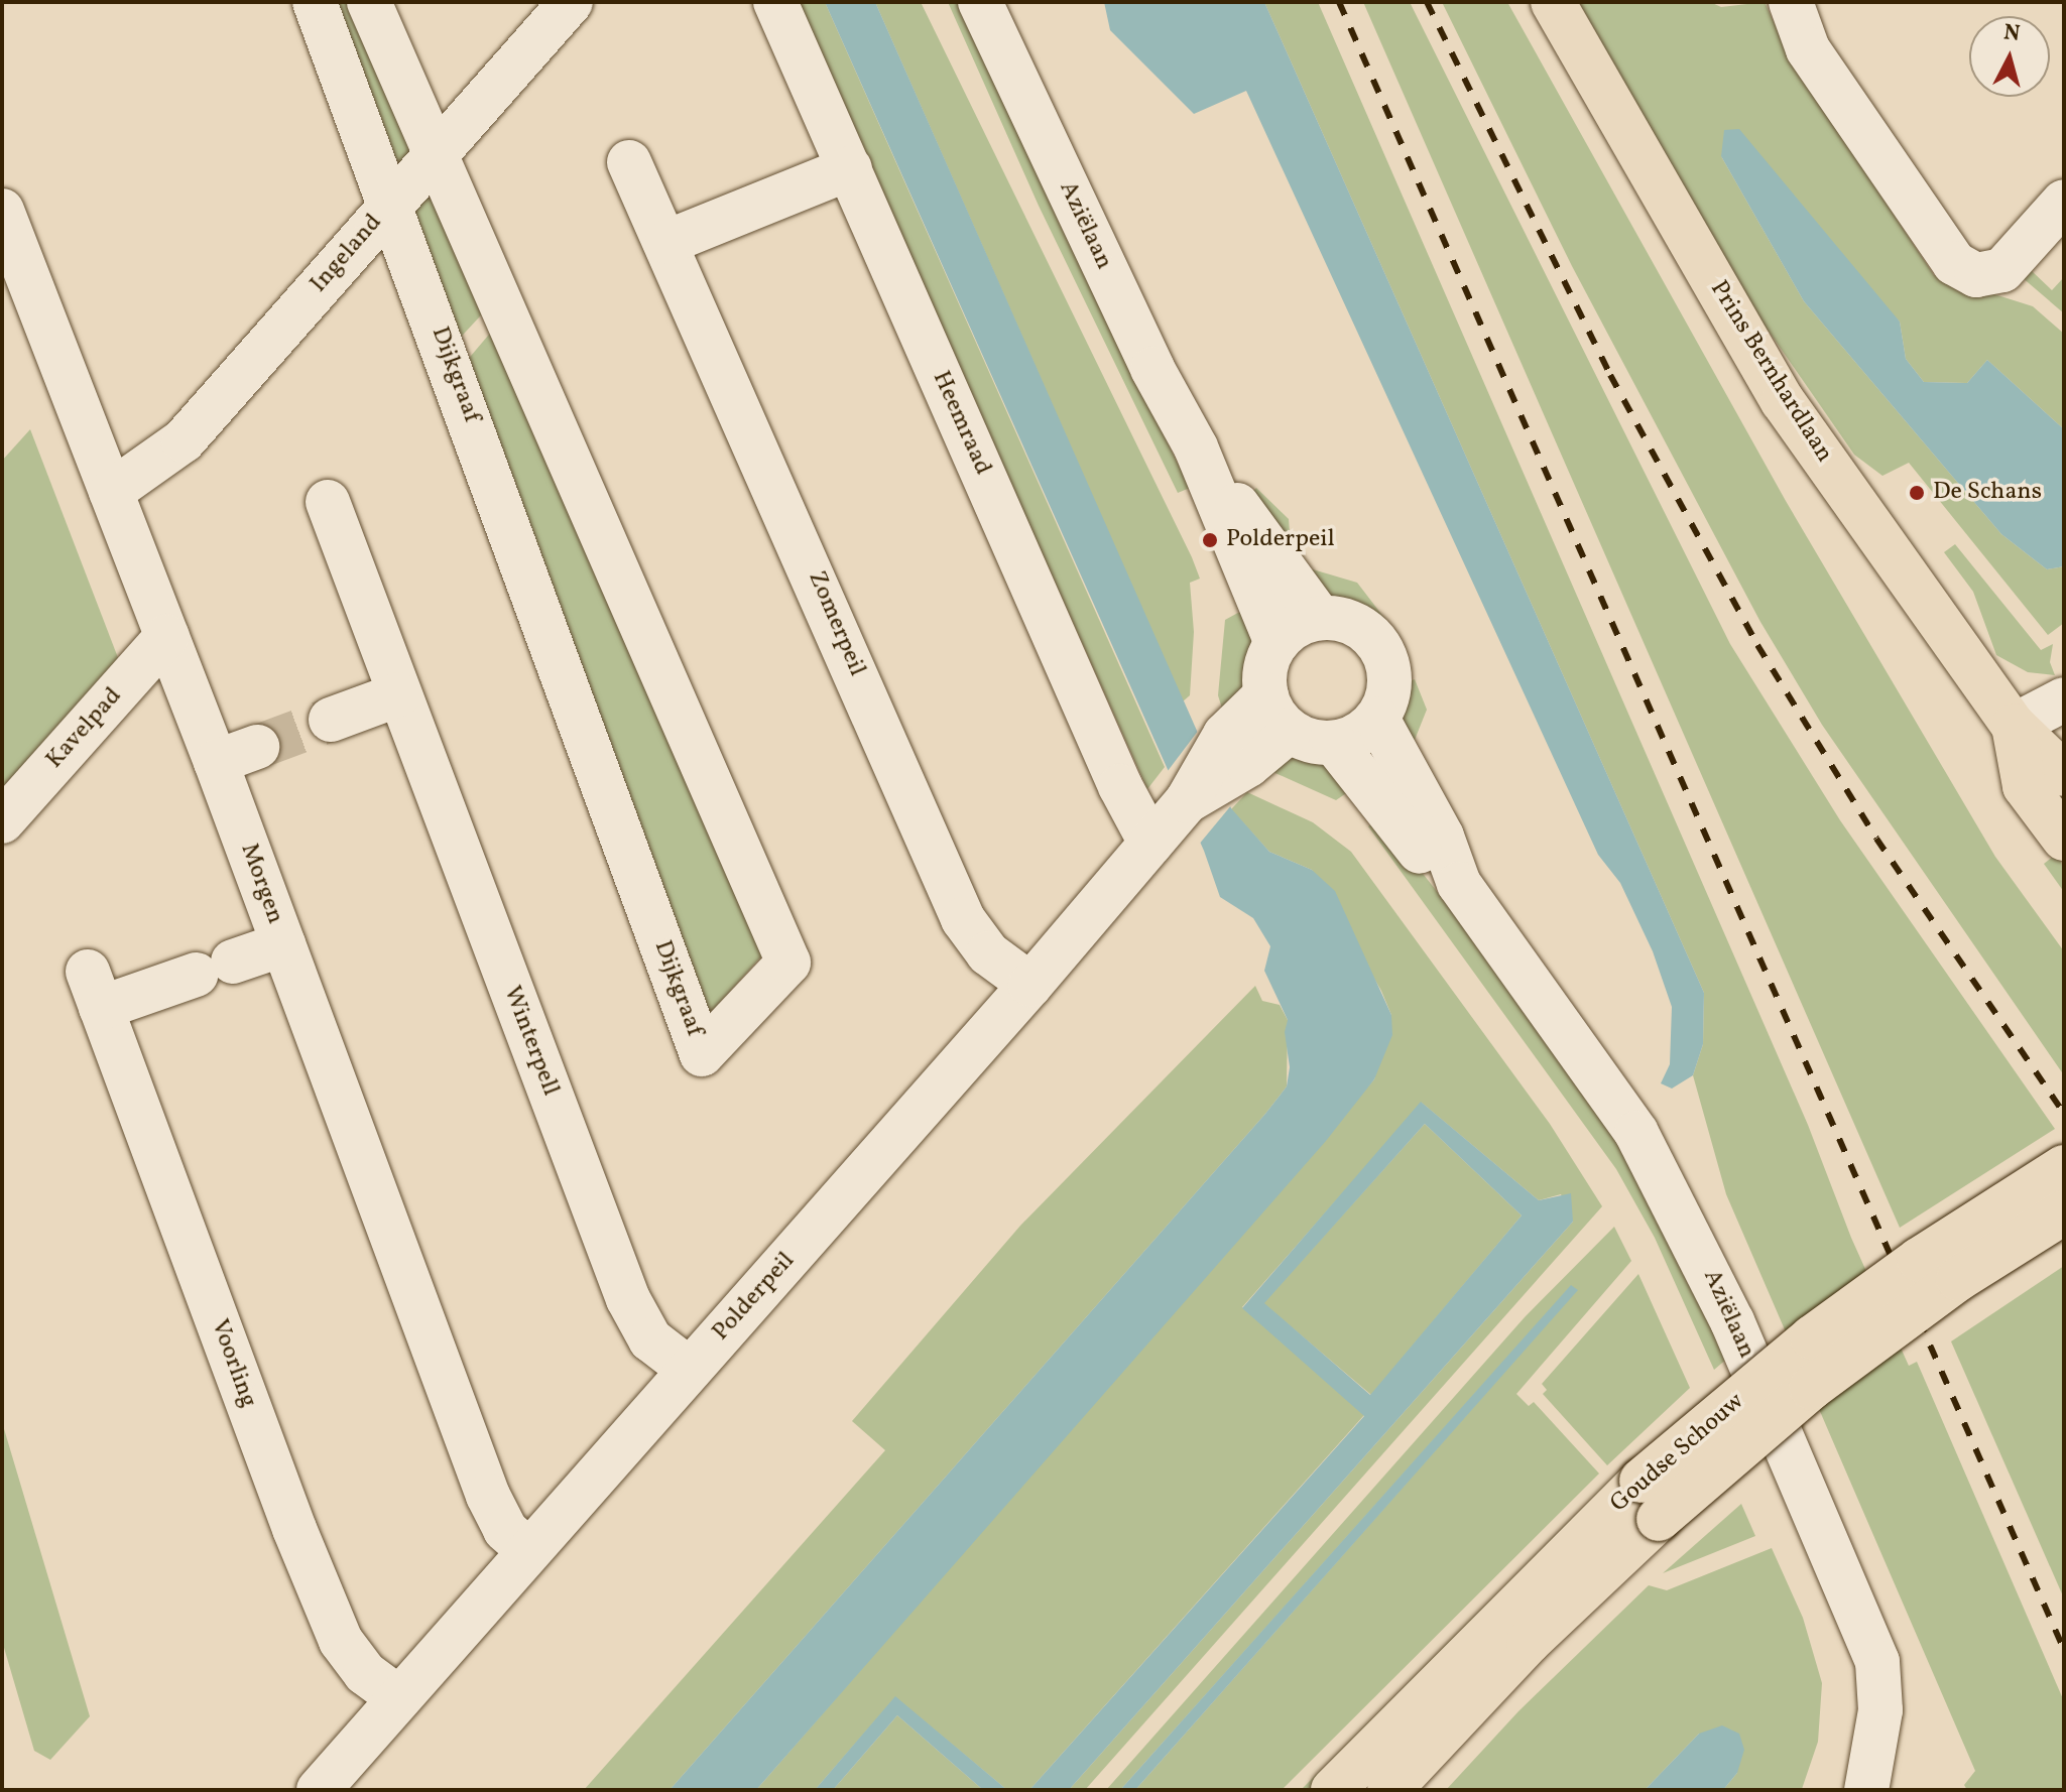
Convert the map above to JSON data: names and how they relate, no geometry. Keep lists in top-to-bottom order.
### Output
{
  "streets": {
    "main road": ["Prins Bernhardlaan", "Goudse Schouw"],
    "street": [
      "Aziëlaan",
      "Ingeland",
      "Dijkgraaf",
      "Heemraad",
      "Zomerpeil",
      "Kavelpad",
      "Morgen",
      "Winterpell",
      "Polderpeil",
      "Voorling"
    ]
  },
  "crossings": [
    ["Aziëlaan", "Polderpeil"],
    ["Ingeland", "Dijkgraaf"],
    ["Ingeland", "Morgen"],
    ["Heemraad", "Polderpeil"],
    ["Zomerpeil", "Polderpeil"],
    ["Kavelpad", "Morgen"],
    ["Morgen", "Polderpeil"],
    ["Morgen", "Voorling"],
    ["Winterpell", "Polderpeil"],
    ["Polderpeil", "Voorling"]
  ],
  "places": ["De Schans", "Polderpeil"],
  "north": "top"
}
